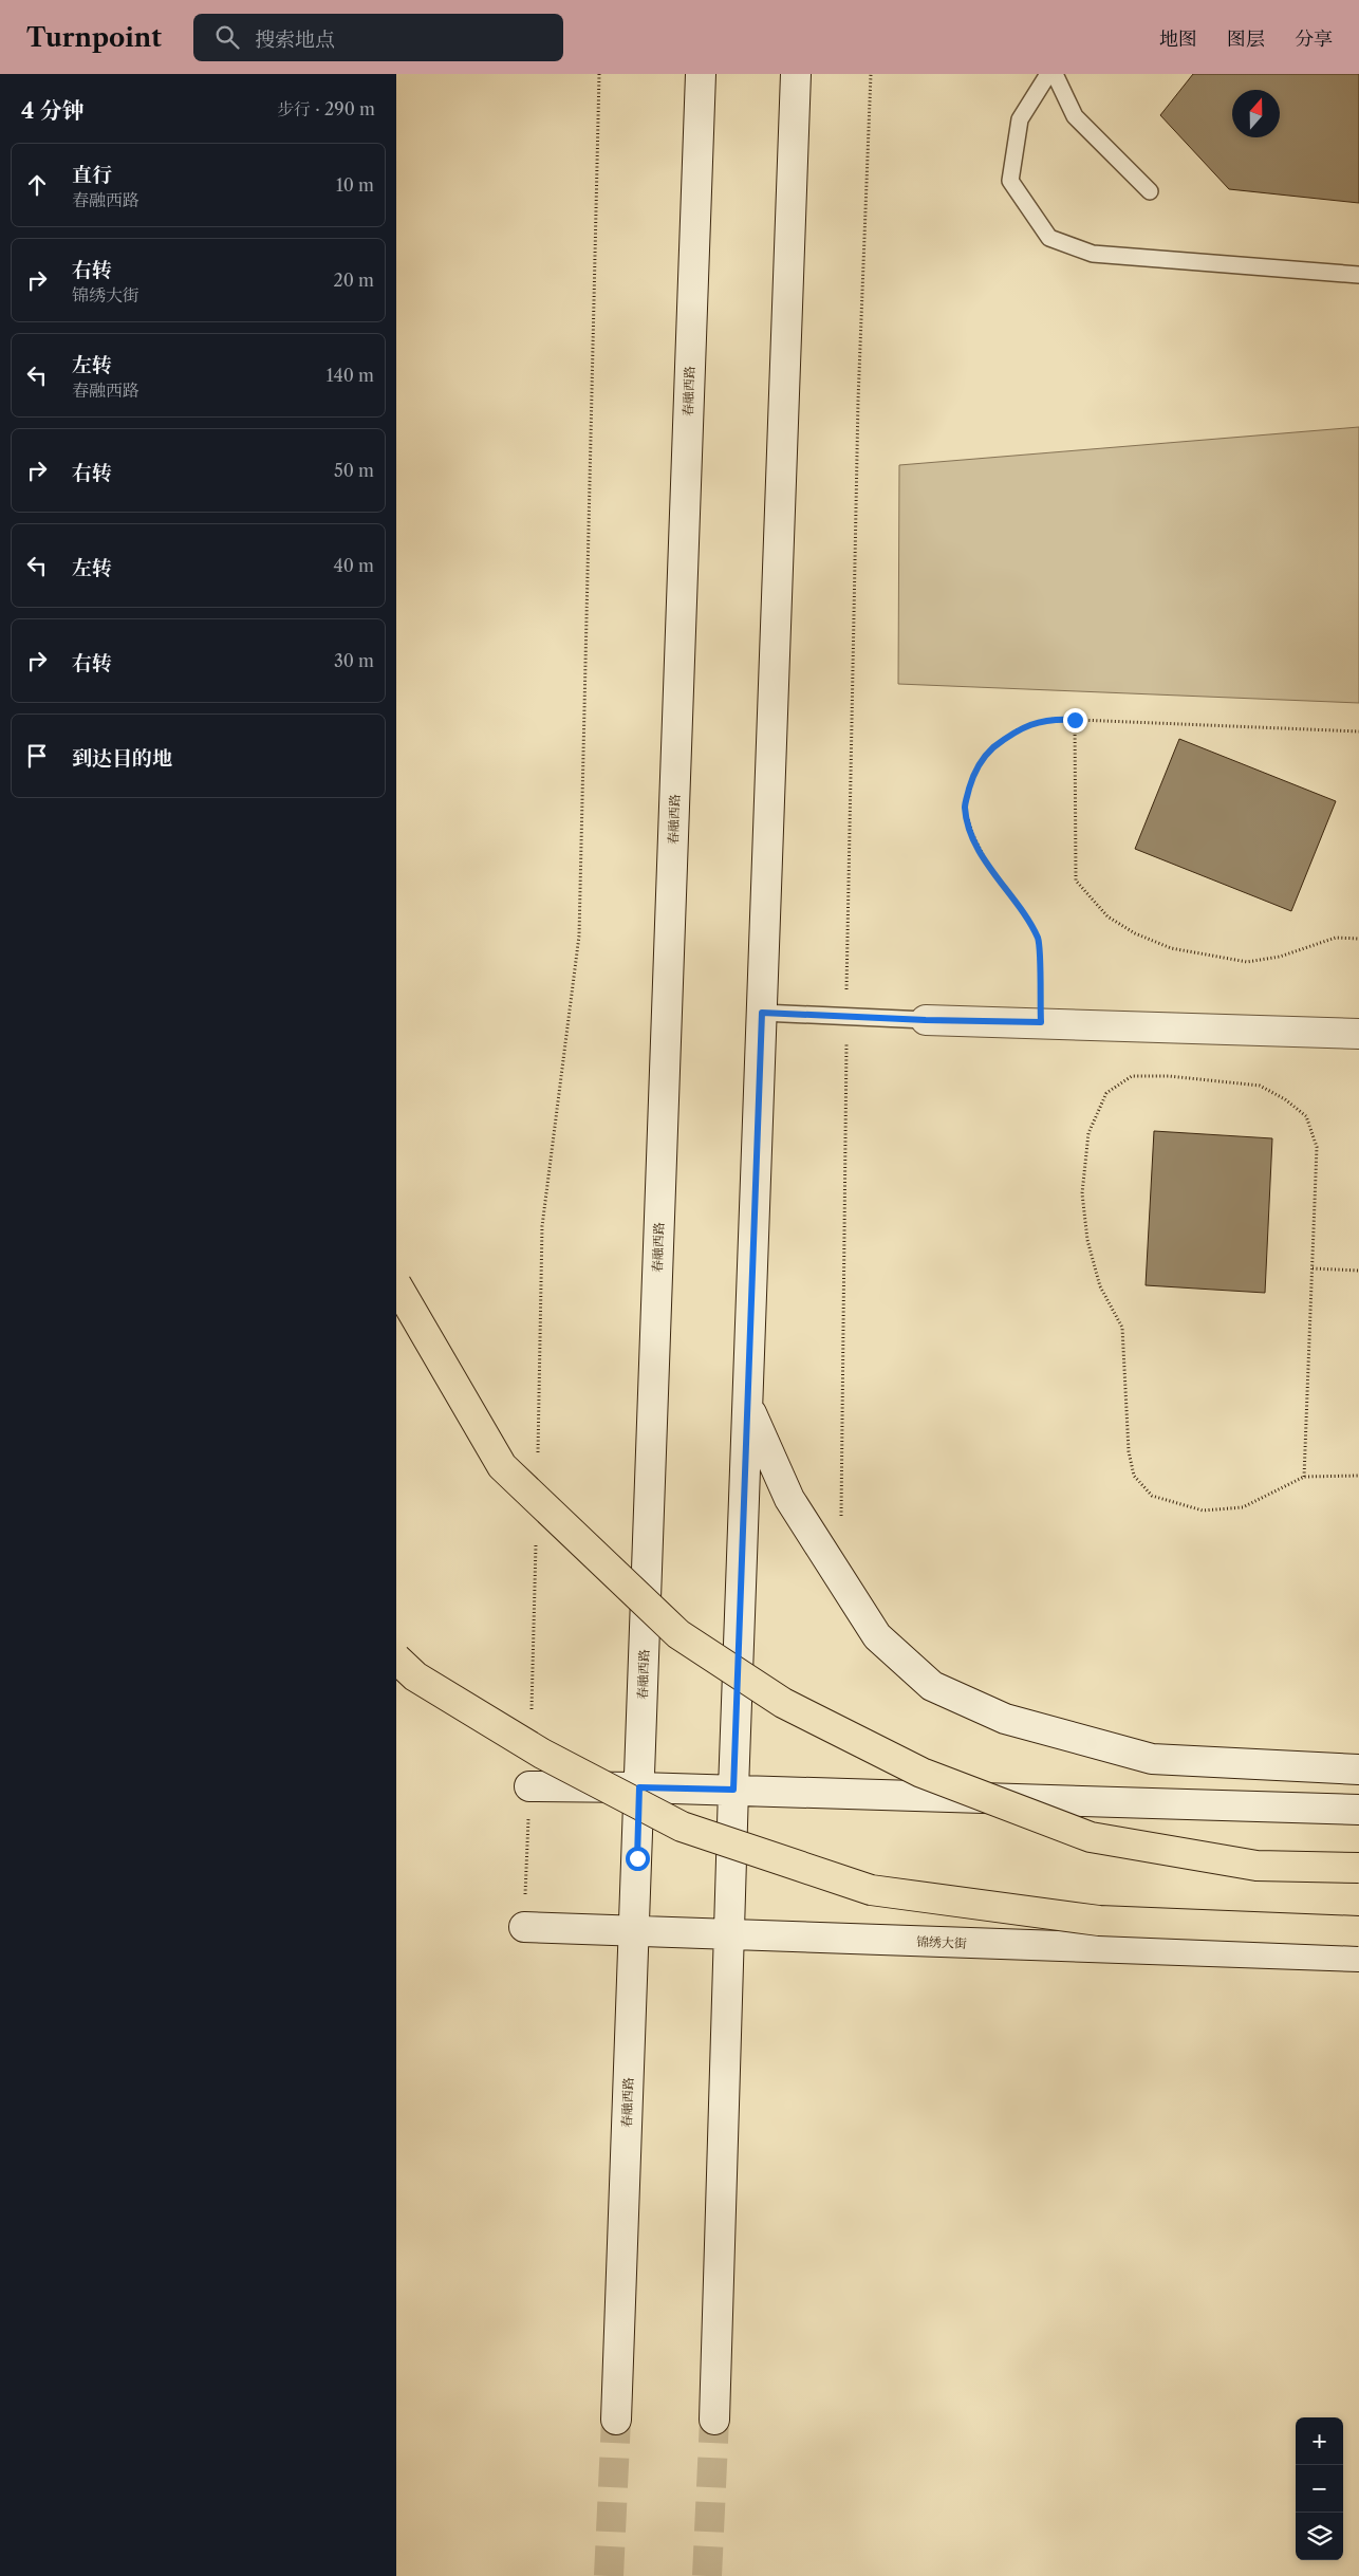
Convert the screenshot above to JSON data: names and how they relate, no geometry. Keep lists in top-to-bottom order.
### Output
{
  "streets": {
    "main road": ["春融西路", "锦绣大街"]
  },
  "crossings": [
    ["春融西路", "锦绣大街"]
  ],
  "north": "top",
  "page": {
    "header": "Turnpoint",
    "search": "搜索地点",
    "nav": ["地图", "图层", "分享"],
    "heading": ["4 分钟", "步行 · 290 m"],
    "list": [
      ["直行", "春融西路", "10 m"],
      ["右转", "锦绣大街", "20 m"],
      ["左转", "春融西路", "140 m"],
      ["右转", "50 m"],
      ["左转", "40 m"],
      ["右转", "30 m"],
      "到达目的地"
    ],
    "map_buttons": ["+", "−"]
  }
}
